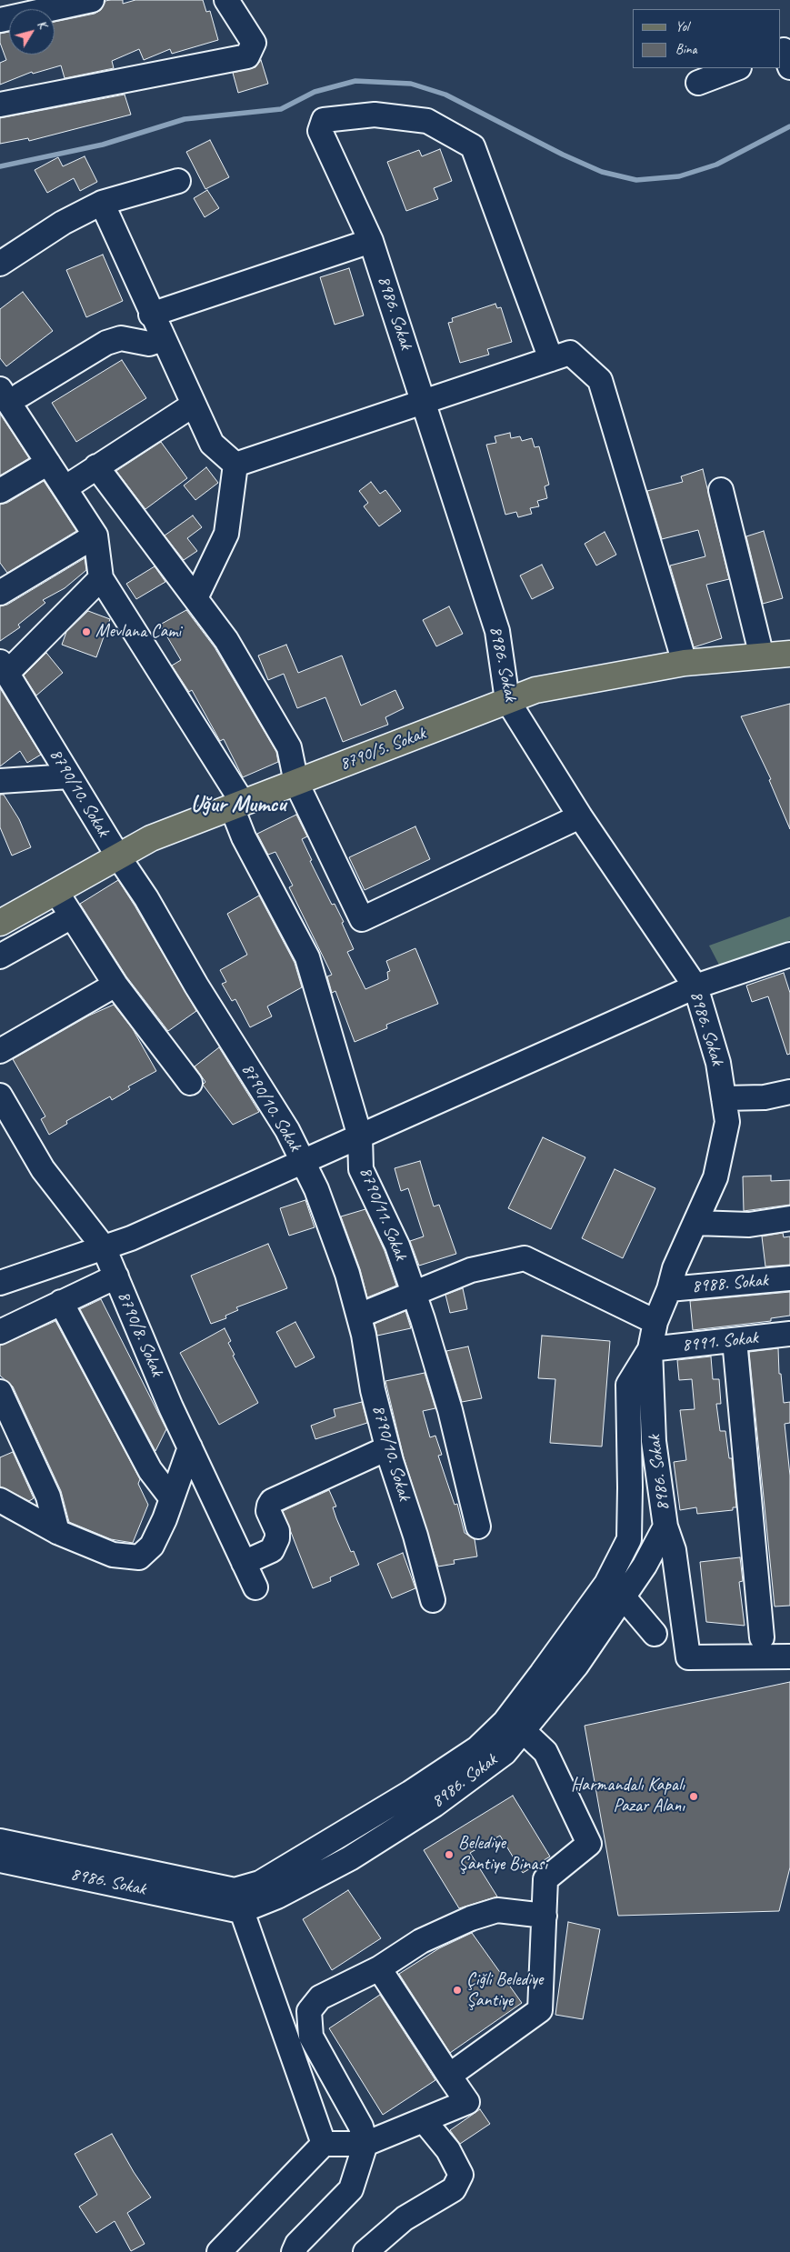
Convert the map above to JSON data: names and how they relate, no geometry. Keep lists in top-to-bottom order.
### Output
{
  "streets": {
    "main road": ["8790/5. Sokak"],
    "street": [
      "8986. Sokak",
      "8790/10. Sokak",
      "8790/11. Sokak",
      "8988. Sokak",
      "8790/8. Sokak",
      "8991. Sokak"
    ]
  },
  "crossings": [
    ["8986. Sokak", "8790/5. Sokak"],
    ["8986. Sokak", "8988. Sokak"],
    ["8986. Sokak", "8991. Sokak"],
    ["8790/5. Sokak", "8790/10. Sokak"],
    ["8790/5. Sokak", "8790/11. Sokak"]
  ],
  "districts": ["Uğur Mumcu"],
  "places": [
    "Mevlana Cami",
    "Harmandalı Kapalı Pazar Alanı",
    "Belediye Şantiye Binası",
    "Çiğli Belediye Şantiye"
  ],
  "legend": ["Yol", "Bina"],
  "north": "top right"
}
